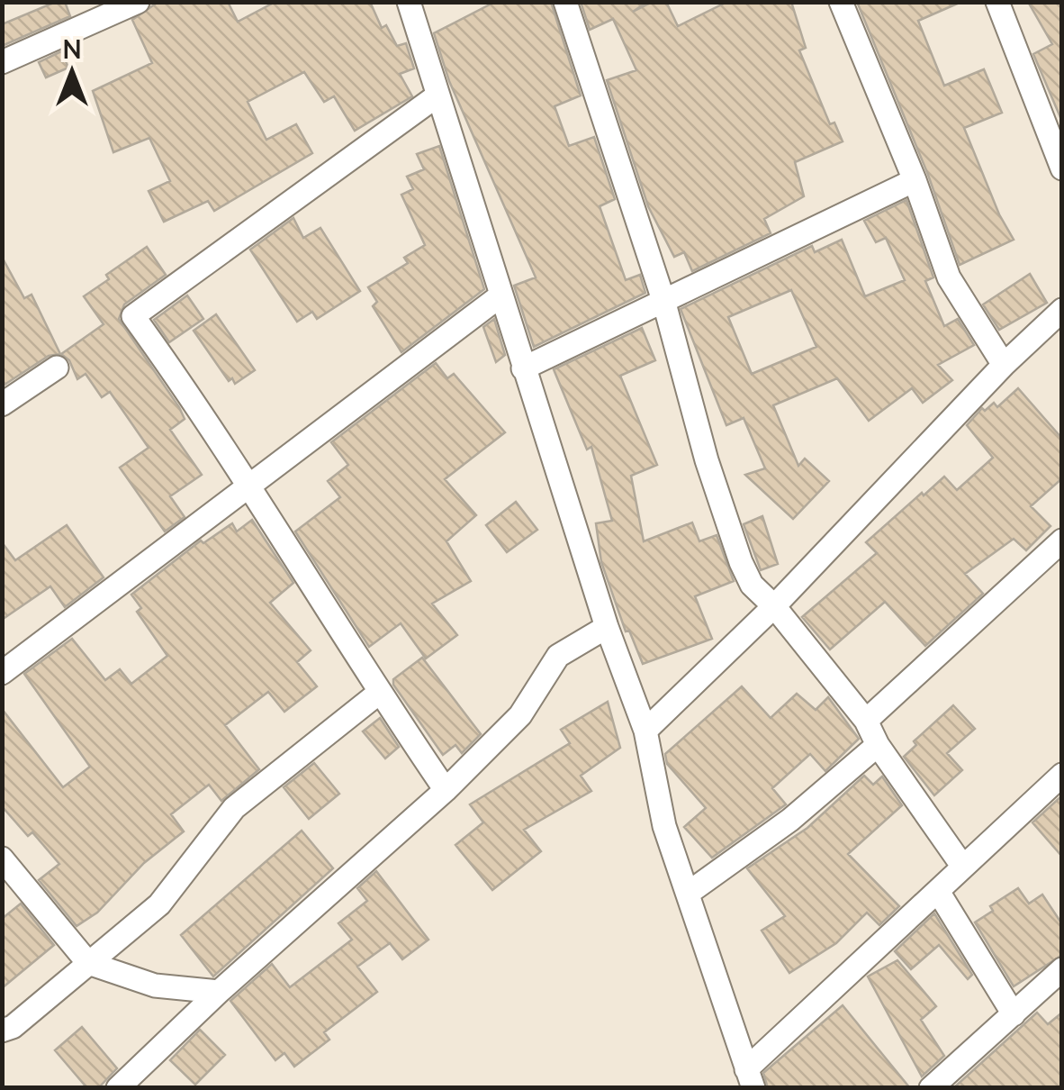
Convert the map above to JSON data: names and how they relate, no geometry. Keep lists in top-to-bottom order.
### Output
{
  "north": "top"
}
